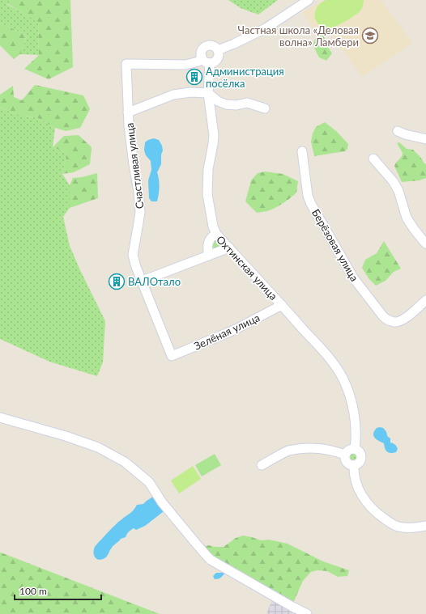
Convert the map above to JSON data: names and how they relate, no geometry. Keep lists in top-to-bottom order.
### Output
{
  "streets": {
    "street": [
      "Счастливая улица",
      "Берёзовая улица",
      "Охтинская улица",
      "Зелёная улица"
    ]
  },
  "crossings": [
    ["Счастливая улица", "Охтинская улица"],
    ["Счастливая улица", "Зелёная улица"],
    ["Охтинская улица", "Зелёная улица"]
  ],
  "places": {
    "school or university": ["Частная школа «Деловая волна» Ламбери"],
    "building": ["Администрация посёлка", "ВАЛОтало"]
  },
  "scale_bar": "100 m"
}
